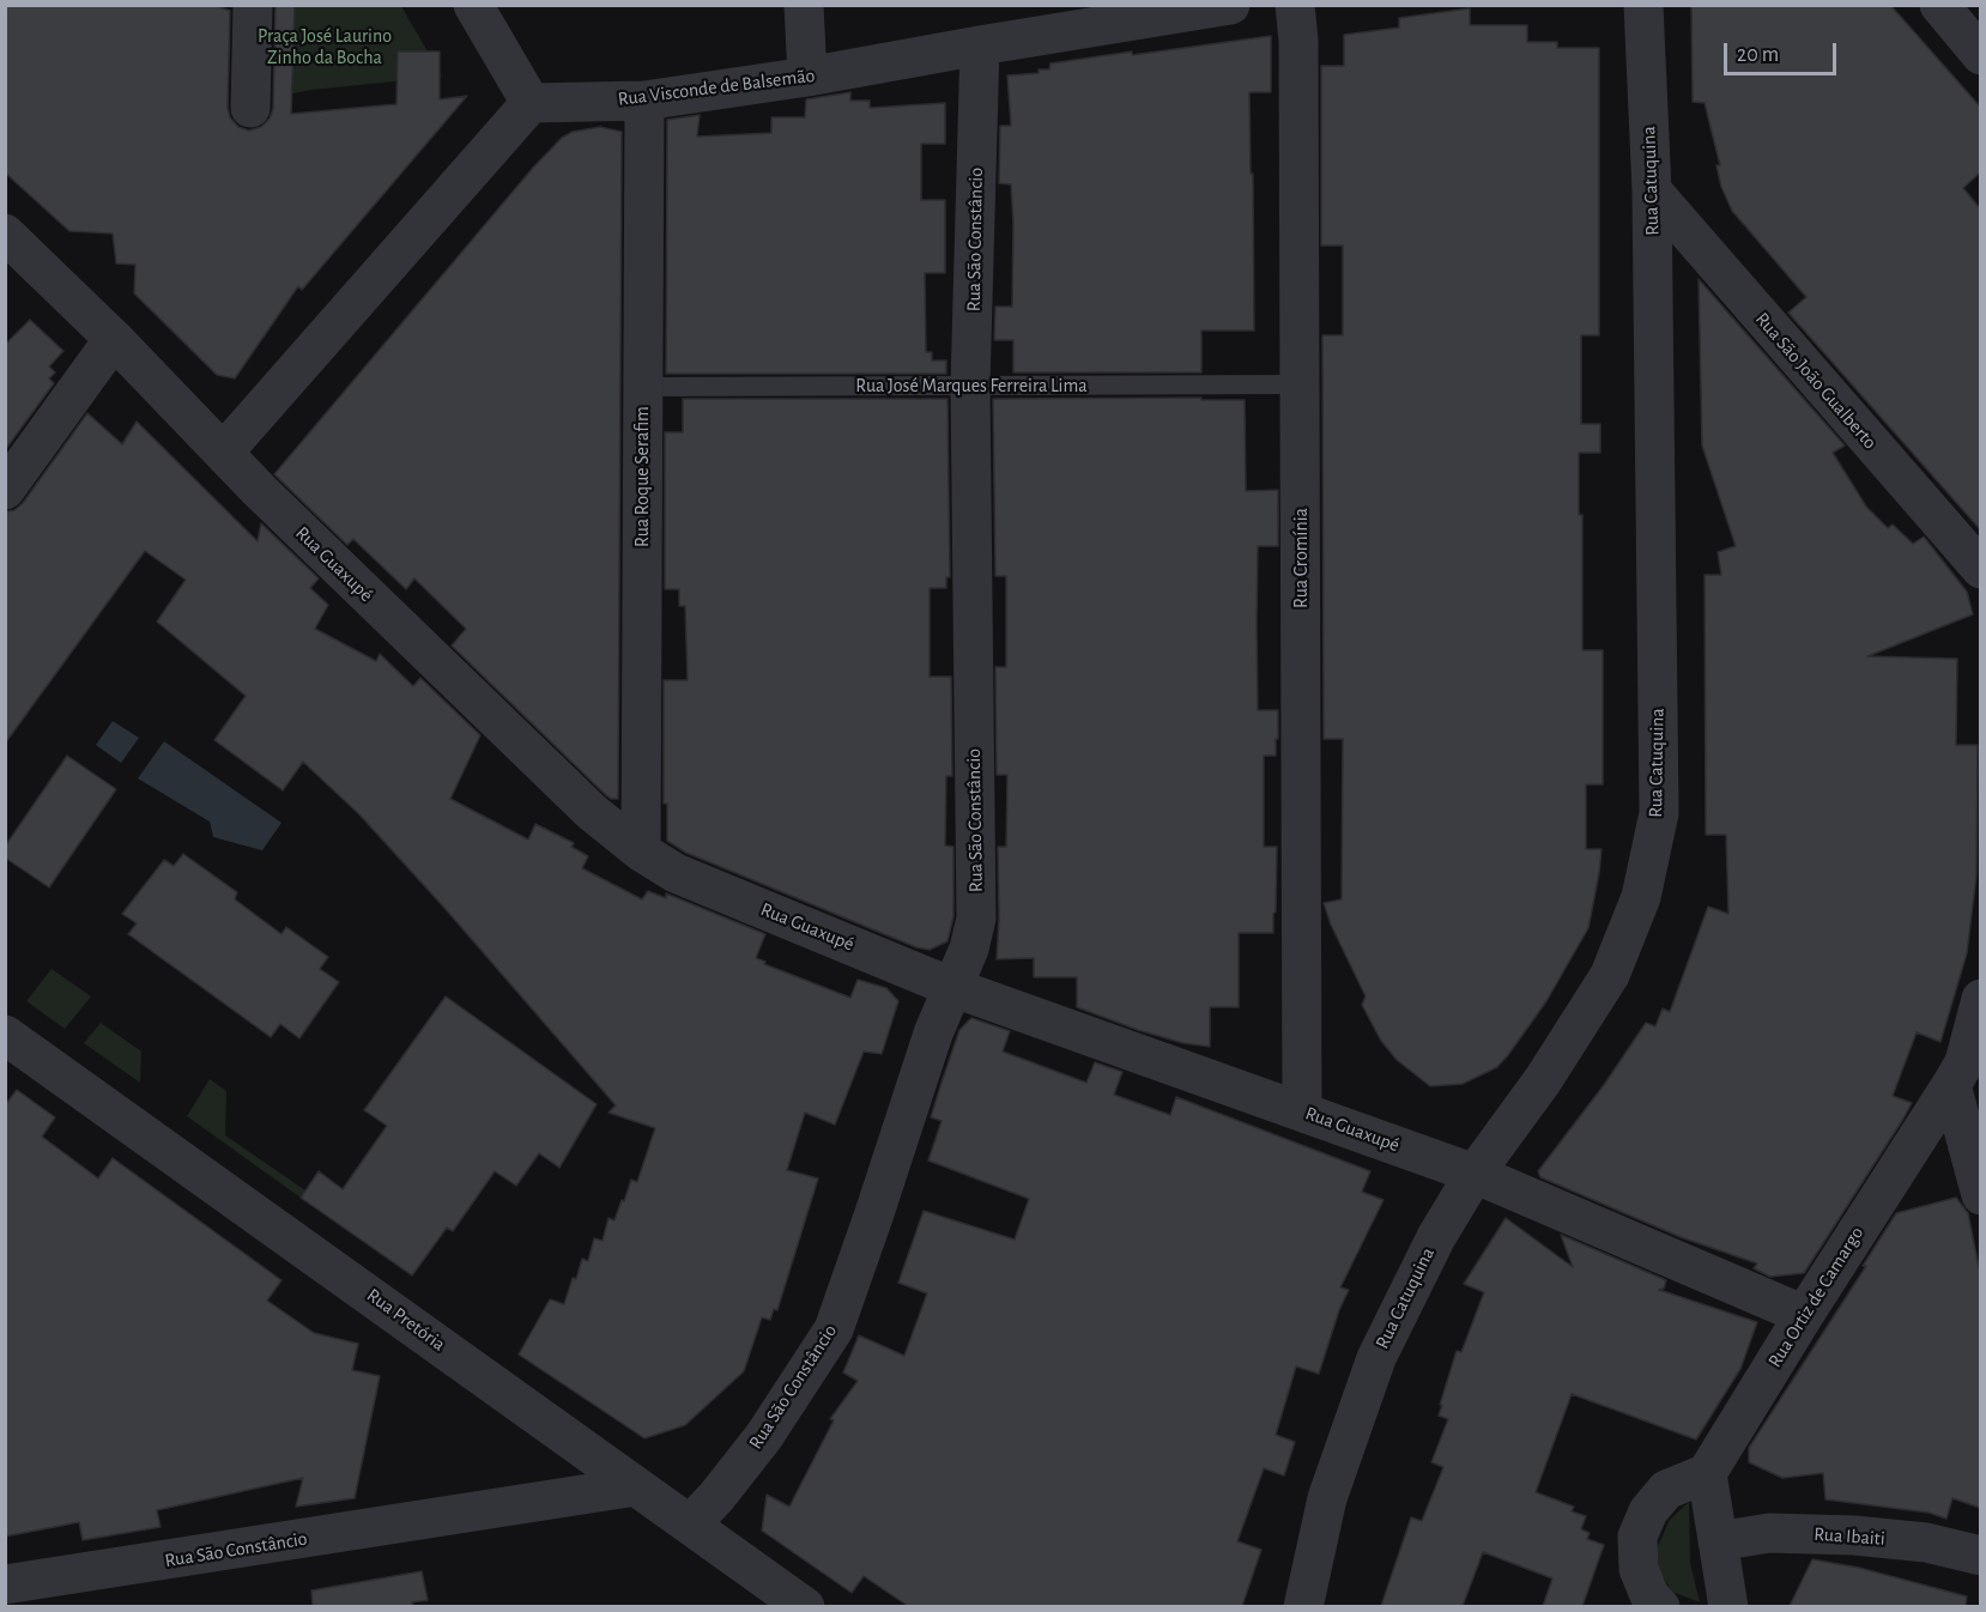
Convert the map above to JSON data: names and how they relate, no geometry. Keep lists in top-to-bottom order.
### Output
{
  "streets": {
    "street": [
      "Rua Visconde de Balsemão",
      "Rua Catuquina",
      "Rua São Constâncio",
      "Rua São João Gualberto",
      "Rua Roque Serafim",
      "Rua Cromínia",
      "Rua Guaxupé",
      "Rua Ortiz de Camargo",
      "Rua Pretória",
      "Rua Ibaiti"
    ],
    "lane": ["Rua José Marques Ferreira Lima"]
  },
  "crossings": [
    ["Rua Visconde de Balsemão", "Rua São Constâncio"],
    ["Rua Visconde de Balsemão", "Rua Roque Serafim"],
    ["Rua Catuquina", "Rua São João Gualberto"],
    ["Rua Catuquina", "Rua Guaxupé"],
    ["Rua São Constâncio", "Rua José Marques Ferreira Lima"],
    ["Rua São Constâncio", "Rua Guaxupé"],
    ["Rua São Constâncio", "Rua Pretória"],
    ["Rua José Marques Ferreira Lima", "Rua Roque Serafim"],
    ["Rua José Marques Ferreira Lima", "Rua Cromínia"],
    ["Rua Roque Serafim", "Rua Guaxupé"],
    ["Rua Cromínia", "Rua Guaxupé"],
    ["Rua Guaxupé", "Rua Ortiz de Camargo"]
  ],
  "parks": ["Praça José Laurino Zinho da Bocha"],
  "scale_bar": "20 m"
}
